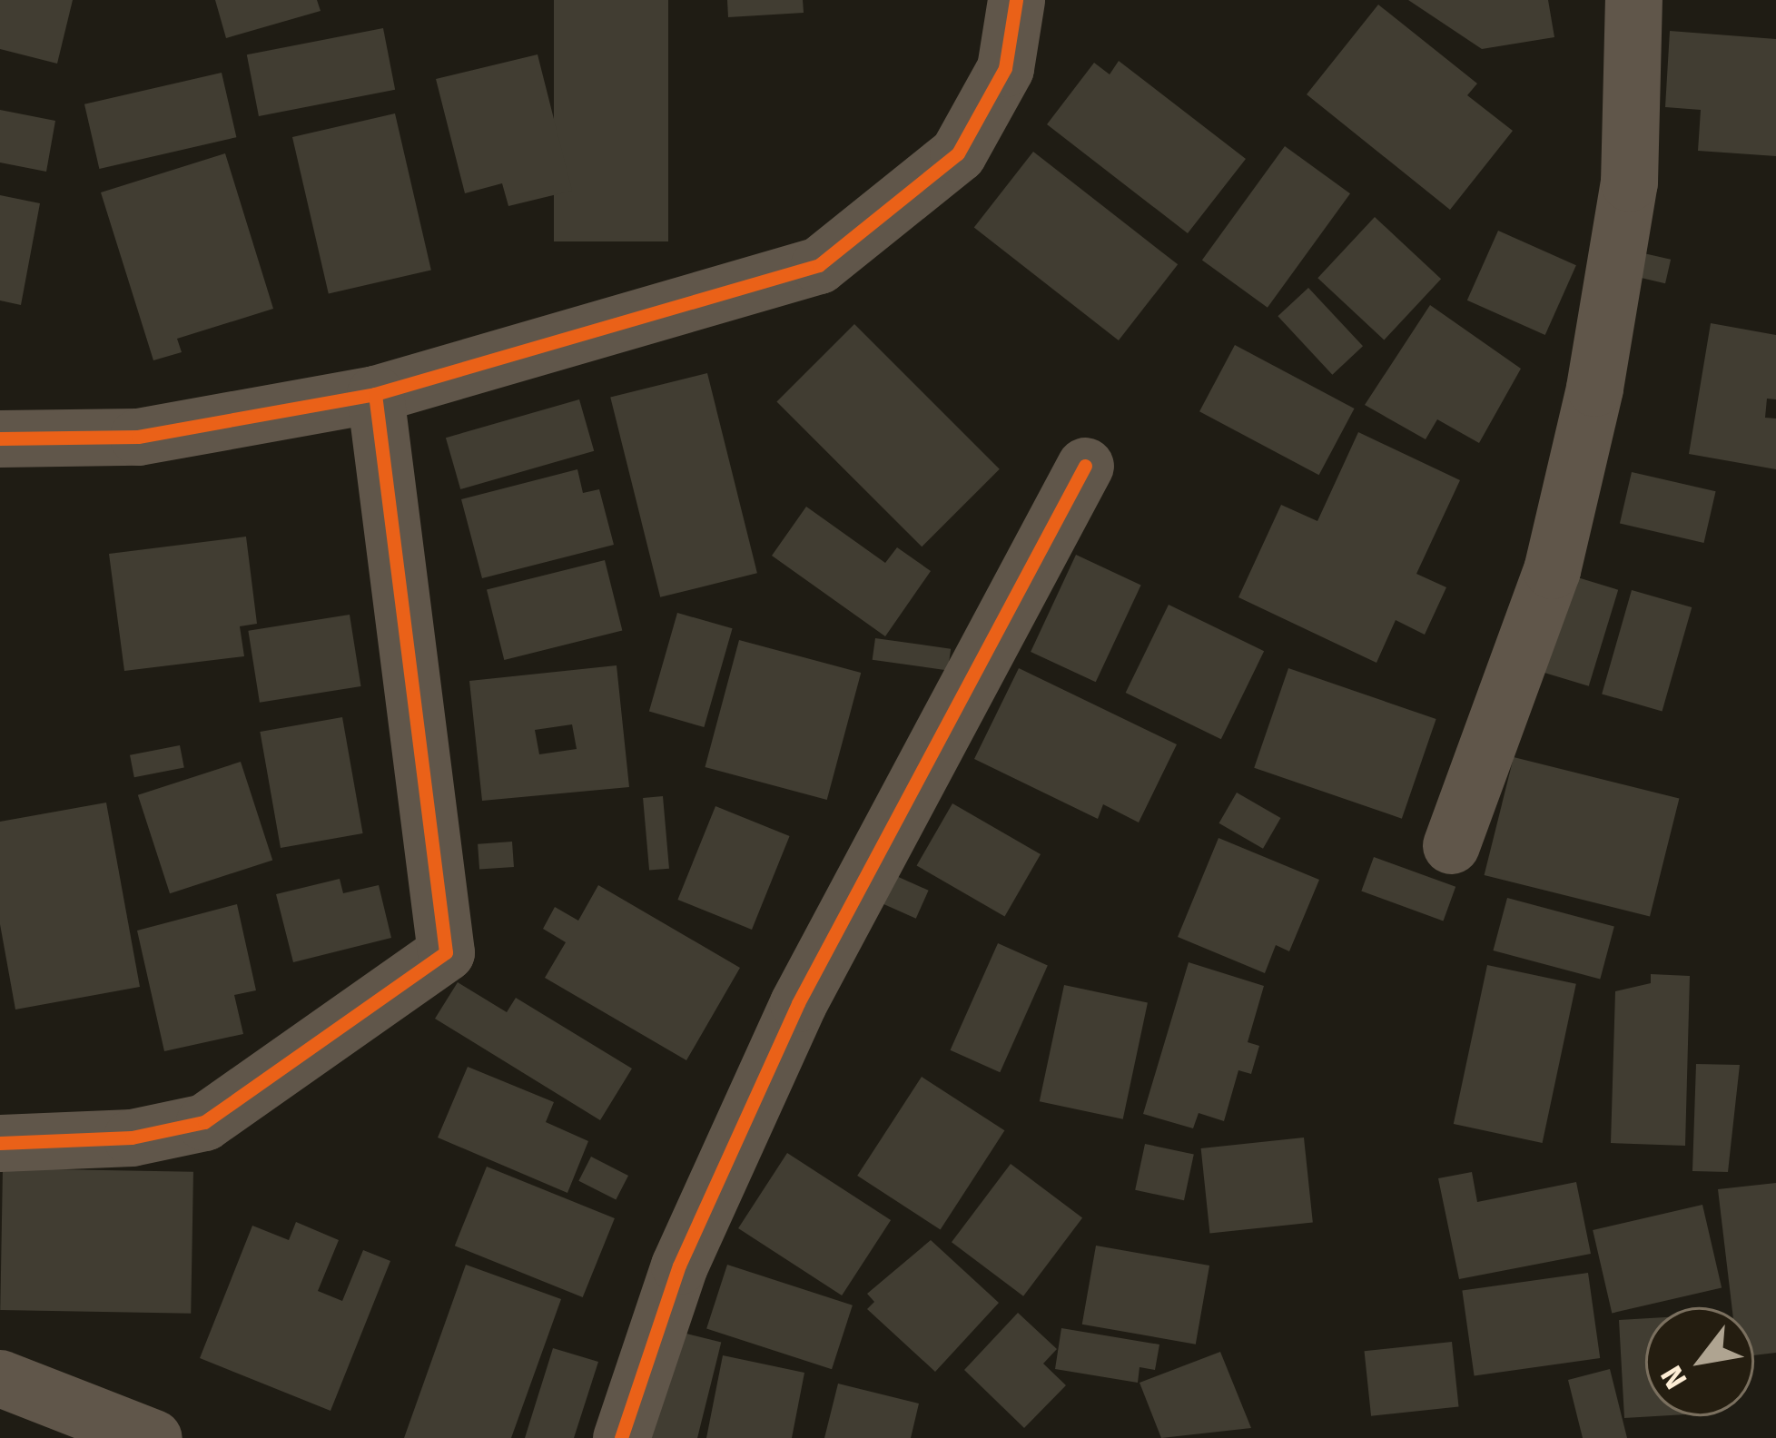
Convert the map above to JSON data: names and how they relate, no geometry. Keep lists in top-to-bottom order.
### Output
{
  "north": "bottom left"
}
